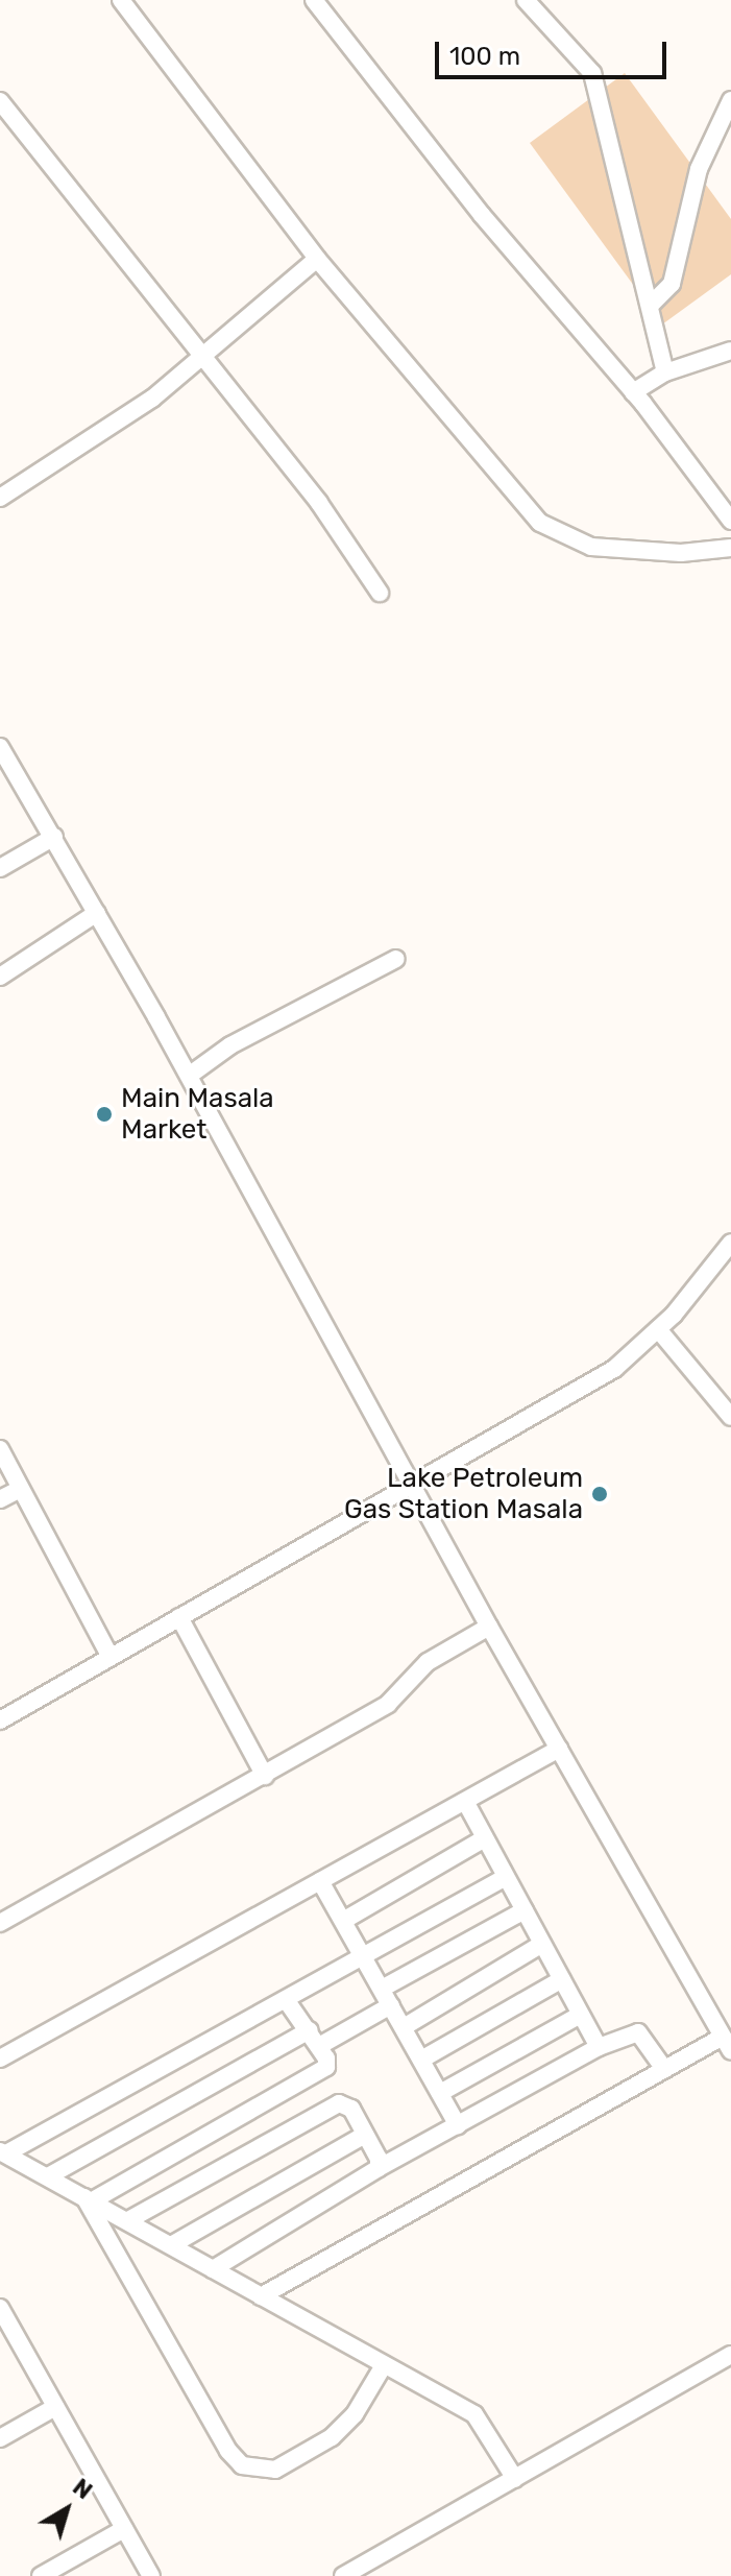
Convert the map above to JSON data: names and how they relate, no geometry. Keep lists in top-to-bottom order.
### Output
{
  "places": ["Main Masala Market", "Lake Petroleum Gas Station Masala"],
  "scale_bar": "100 m",
  "north": "top right"
}
